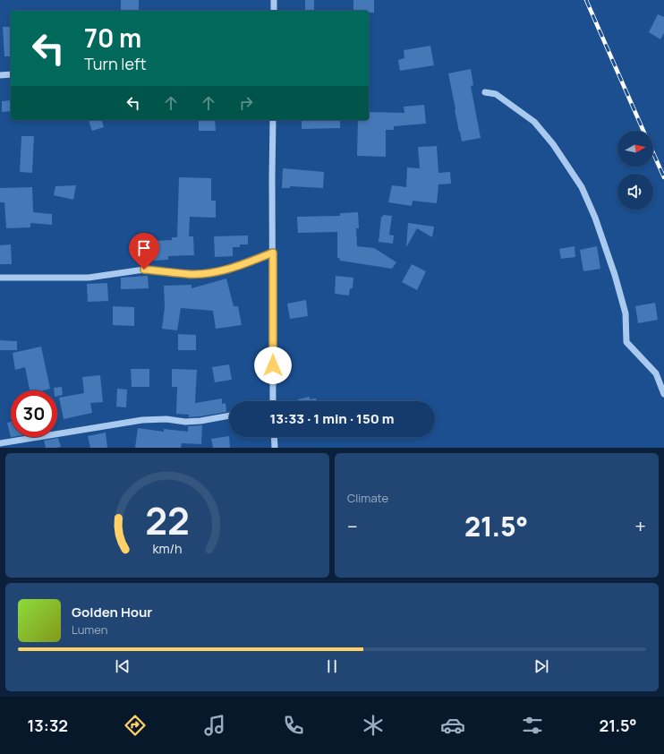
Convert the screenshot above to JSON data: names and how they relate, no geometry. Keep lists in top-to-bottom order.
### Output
{
  "north": "right",
  "page": {
    "turn": ["70 m", "Turn left"],
    "limit": "30",
    "trip": "13:33 · 1 min · 150 m",
    "tile": "Climate",
    "heat": ["−", "21.5°", "+"],
    "song": ["Golden Hour", "Lumen"],
    "tabs": ["13:32", "21.5°"],
    "gauge": ["22", "km/h"]
  }
}
